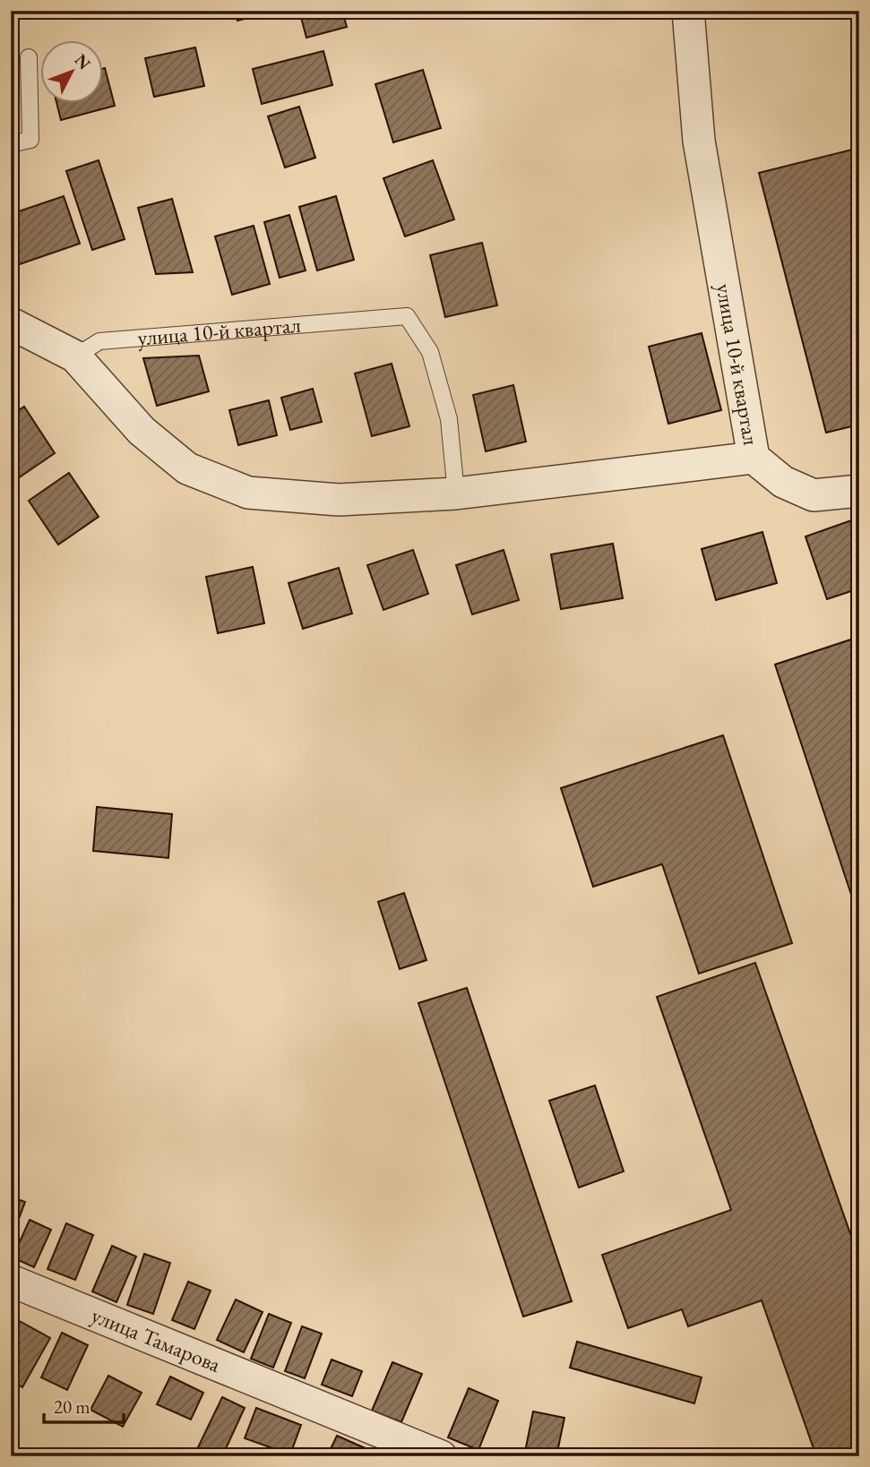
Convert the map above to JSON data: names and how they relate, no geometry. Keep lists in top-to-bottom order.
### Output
{
  "streets": {
    "street": ["улица 10-й квартал", "улица Тамарова"]
  },
  "scale_bar": "20 m",
  "north": "top right"
}
